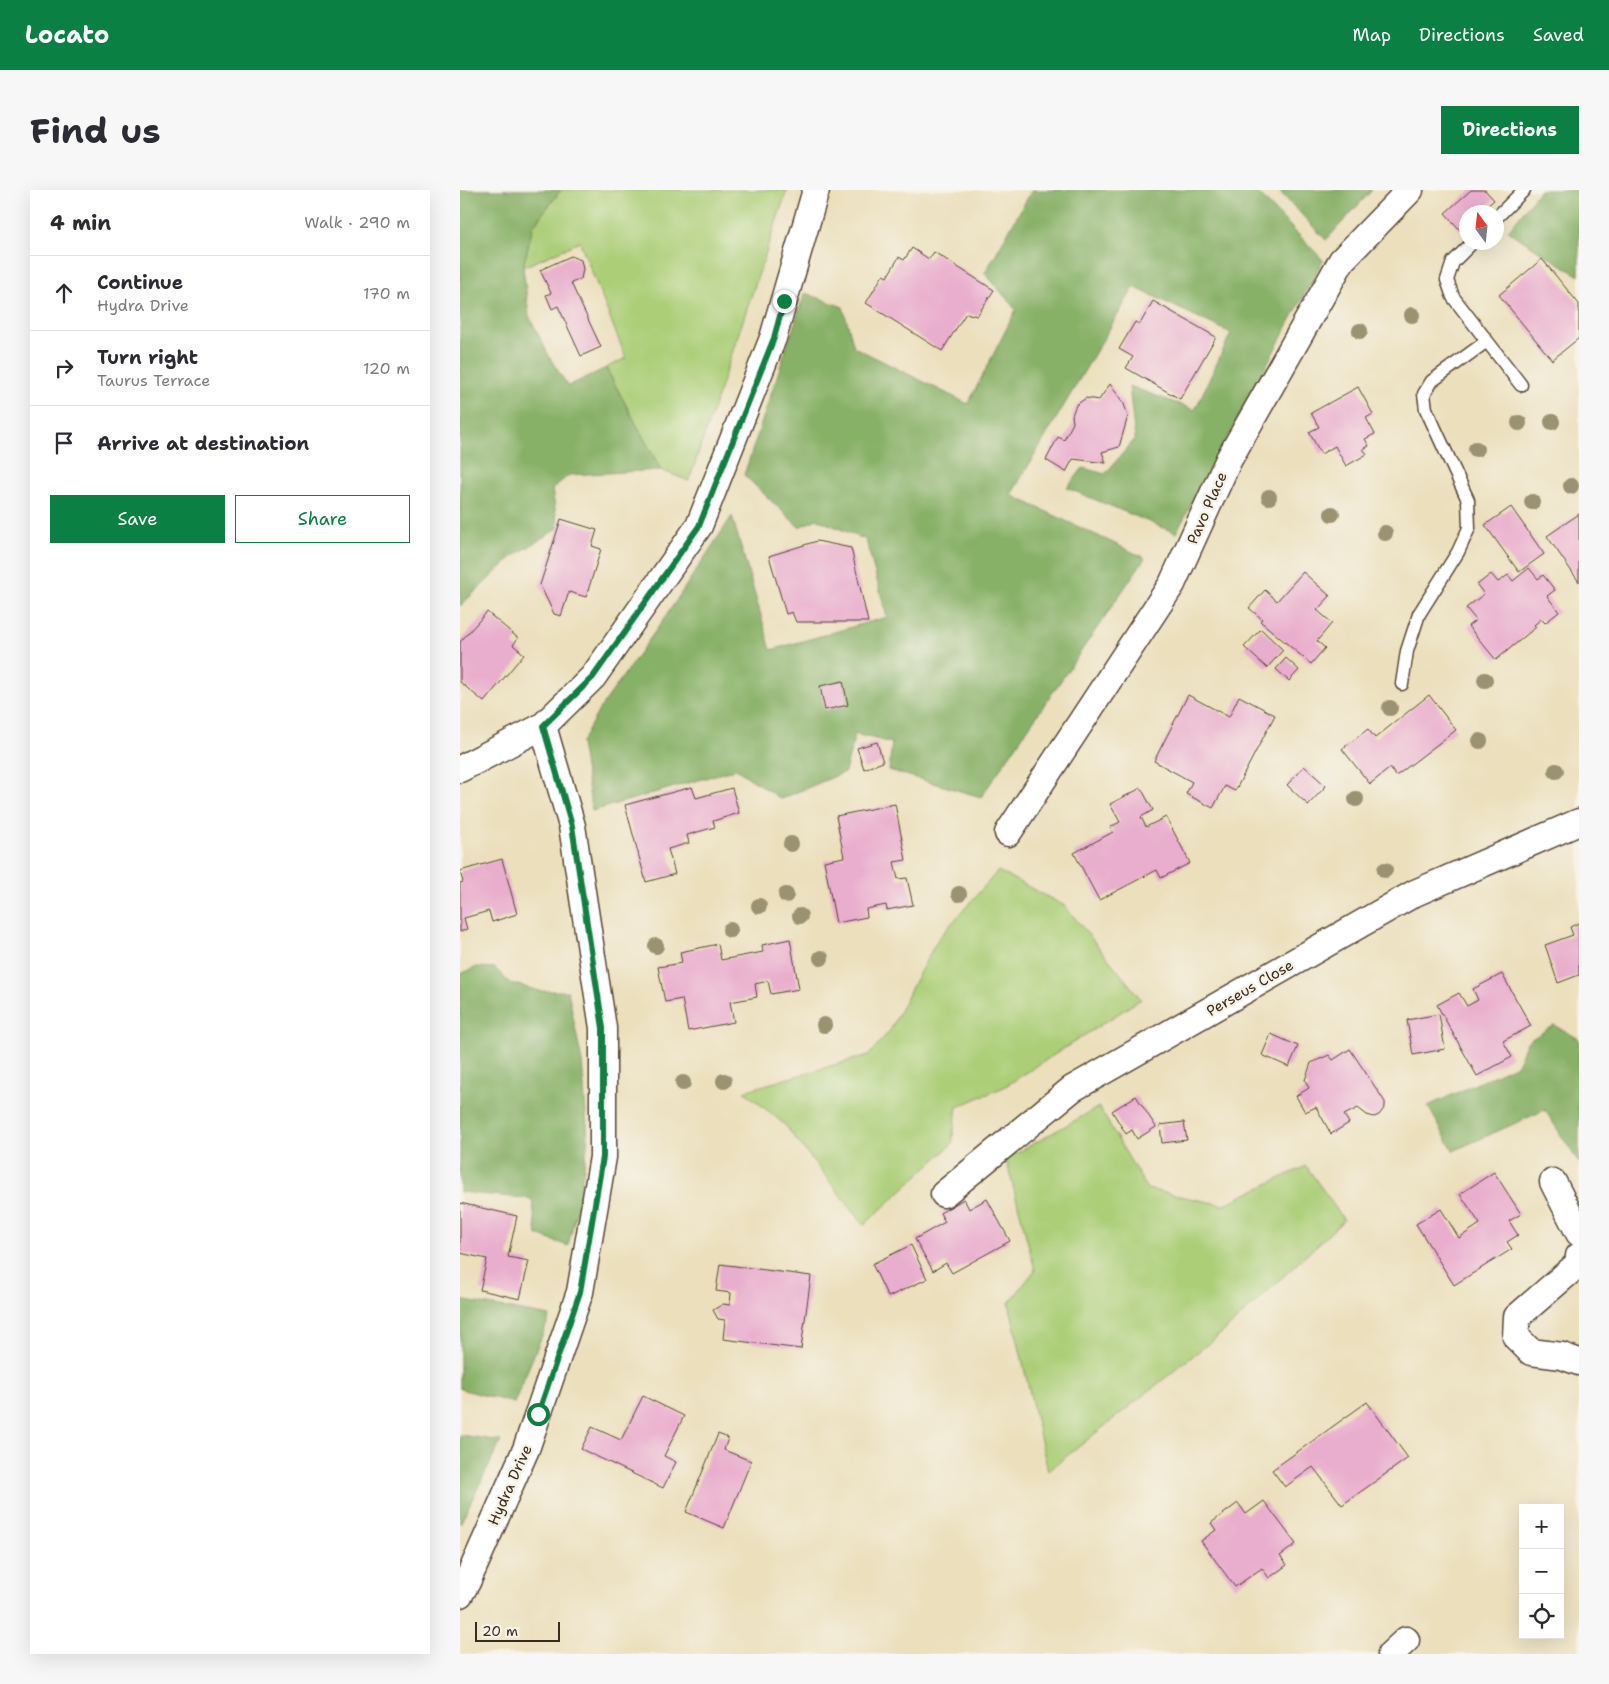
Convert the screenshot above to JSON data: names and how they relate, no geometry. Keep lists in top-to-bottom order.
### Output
{
  "streets": {
    "street": ["Pavo Place", "Perseus Close", "Hydra Drive"]
  },
  "scale_bar": "20 m",
  "north": "top",
  "page": {
    "header": "Locato",
    "nav": ["Map", "Directions", "Saved"],
    "buttons": [
      "Directions",
      ["Save", "Share"]
    ],
    "title": "Find us",
    "heading": ["4 min", "Walk · 290 m"],
    "list": [
      ["Continue", "Hydra Drive", "170 m"],
      ["Turn right", "Taurus Terrace", "120 m"],
      "Arrive at destination"
    ],
    "map_buttons": ["+", "−"],
    "scale": "20 m"
  }
}
